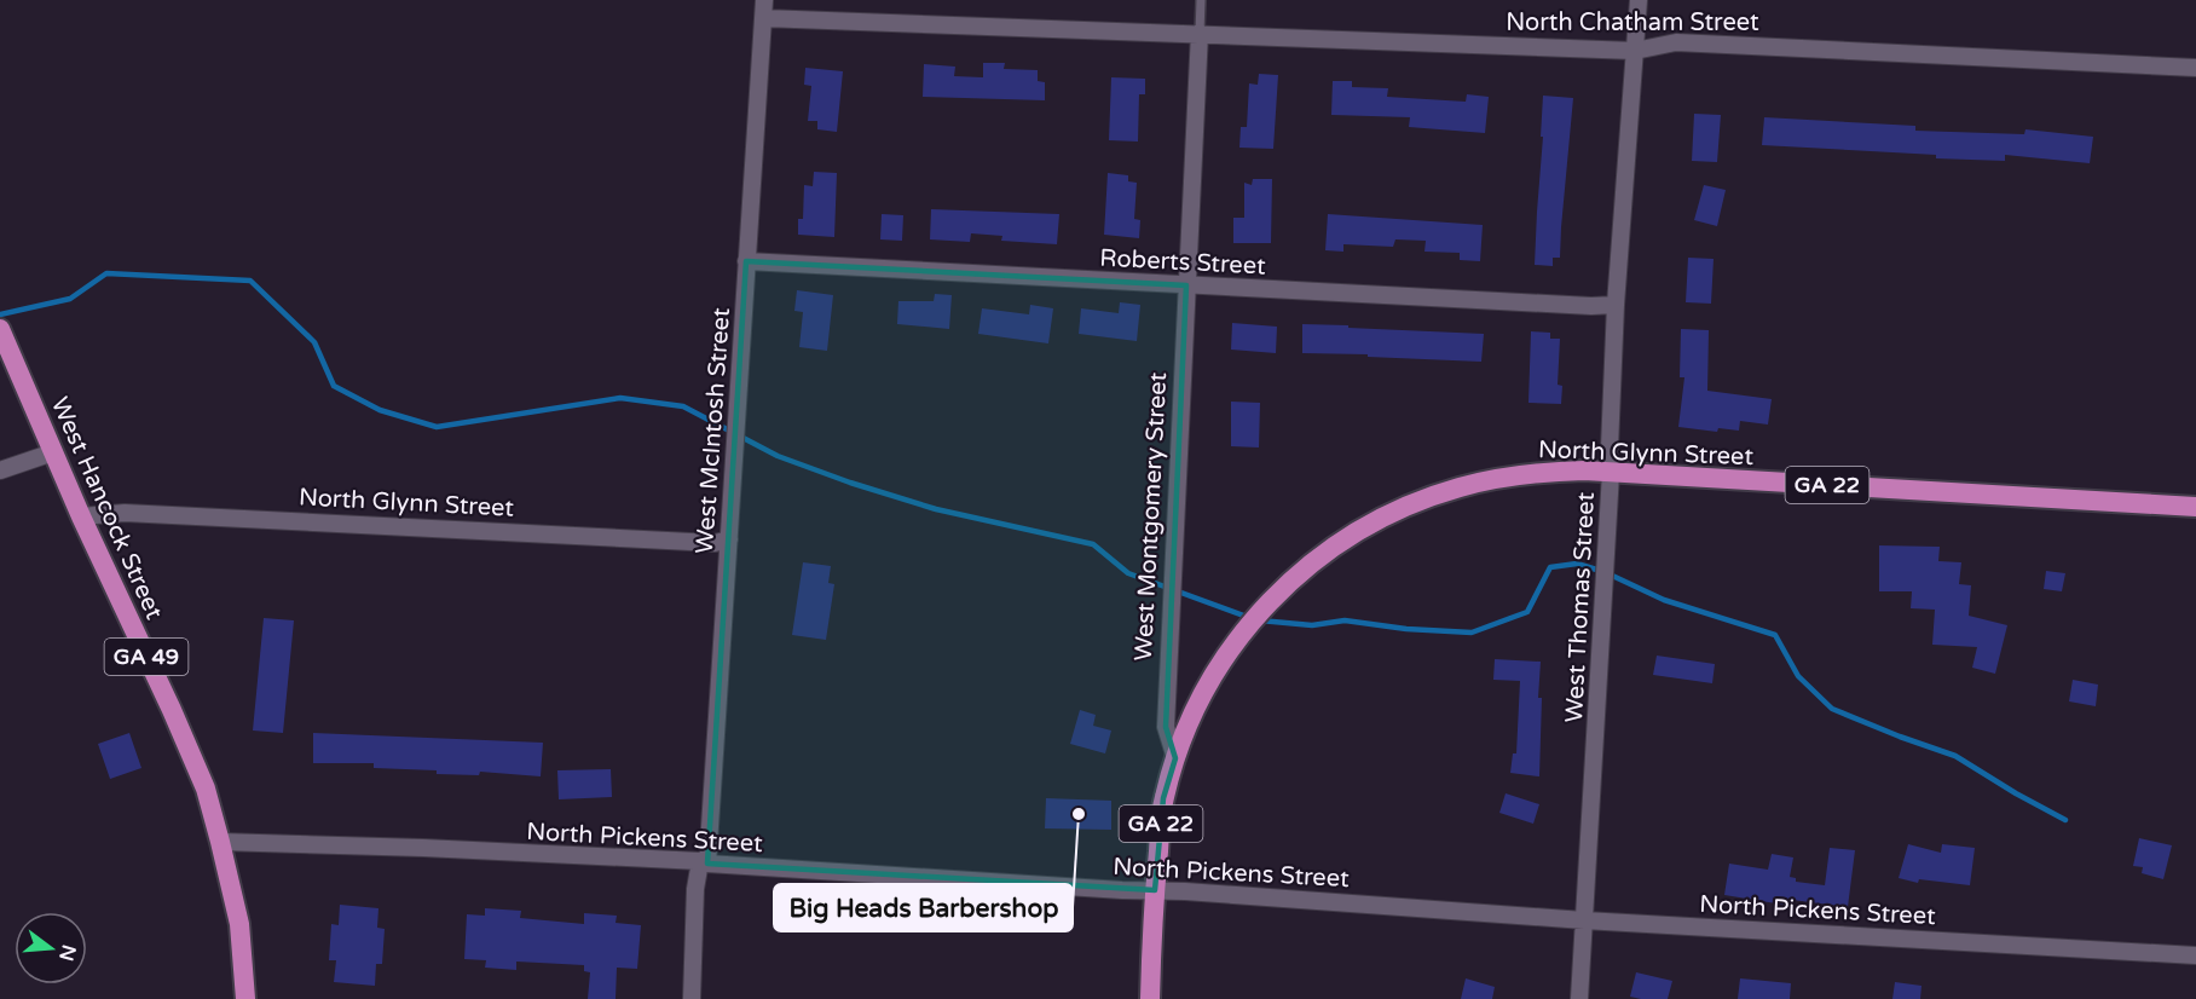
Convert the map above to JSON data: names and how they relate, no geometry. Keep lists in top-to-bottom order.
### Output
{
  "streets": {
    "main road": [
      "North Glynn Street",
      "GA 22",
      "West Hancock Street",
      "GA 49"
    ],
    "street": [
      "North Chatham Street",
      "Roberts Street",
      "West McIntosh Street",
      "West Montgomery Street",
      "West Thomas Street",
      "North Pickens Street"
    ]
  },
  "crossings": [
    ["North Chatham Street", "West McIntosh Street"],
    ["North Chatham Street", "West Montgomery Street"],
    ["North Chatham Street", "West Thomas Street"],
    ["Roberts Street", "West McIntosh Street"],
    ["Roberts Street", "West Montgomery Street"],
    ["Roberts Street", "West Thomas Street"],
    ["West McIntosh Street", "North Glynn Street"],
    ["West McIntosh Street", "North Pickens Street"],
    ["North Glynn Street", "GA 22"],
    ["North Glynn Street", "West Hancock Street"],
    ["North Glynn Street", "West Montgomery Street"],
    ["North Glynn Street", "West Thomas Street"],
    ["GA 22", "West Montgomery Street"],
    ["GA 22", "North Pickens Street"],
    ["West Hancock Street", "North Pickens Street"],
    ["West Thomas Street", "North Pickens Street"]
  ],
  "places": ["Big Heads Barbershop"],
  "north": "right"
}
